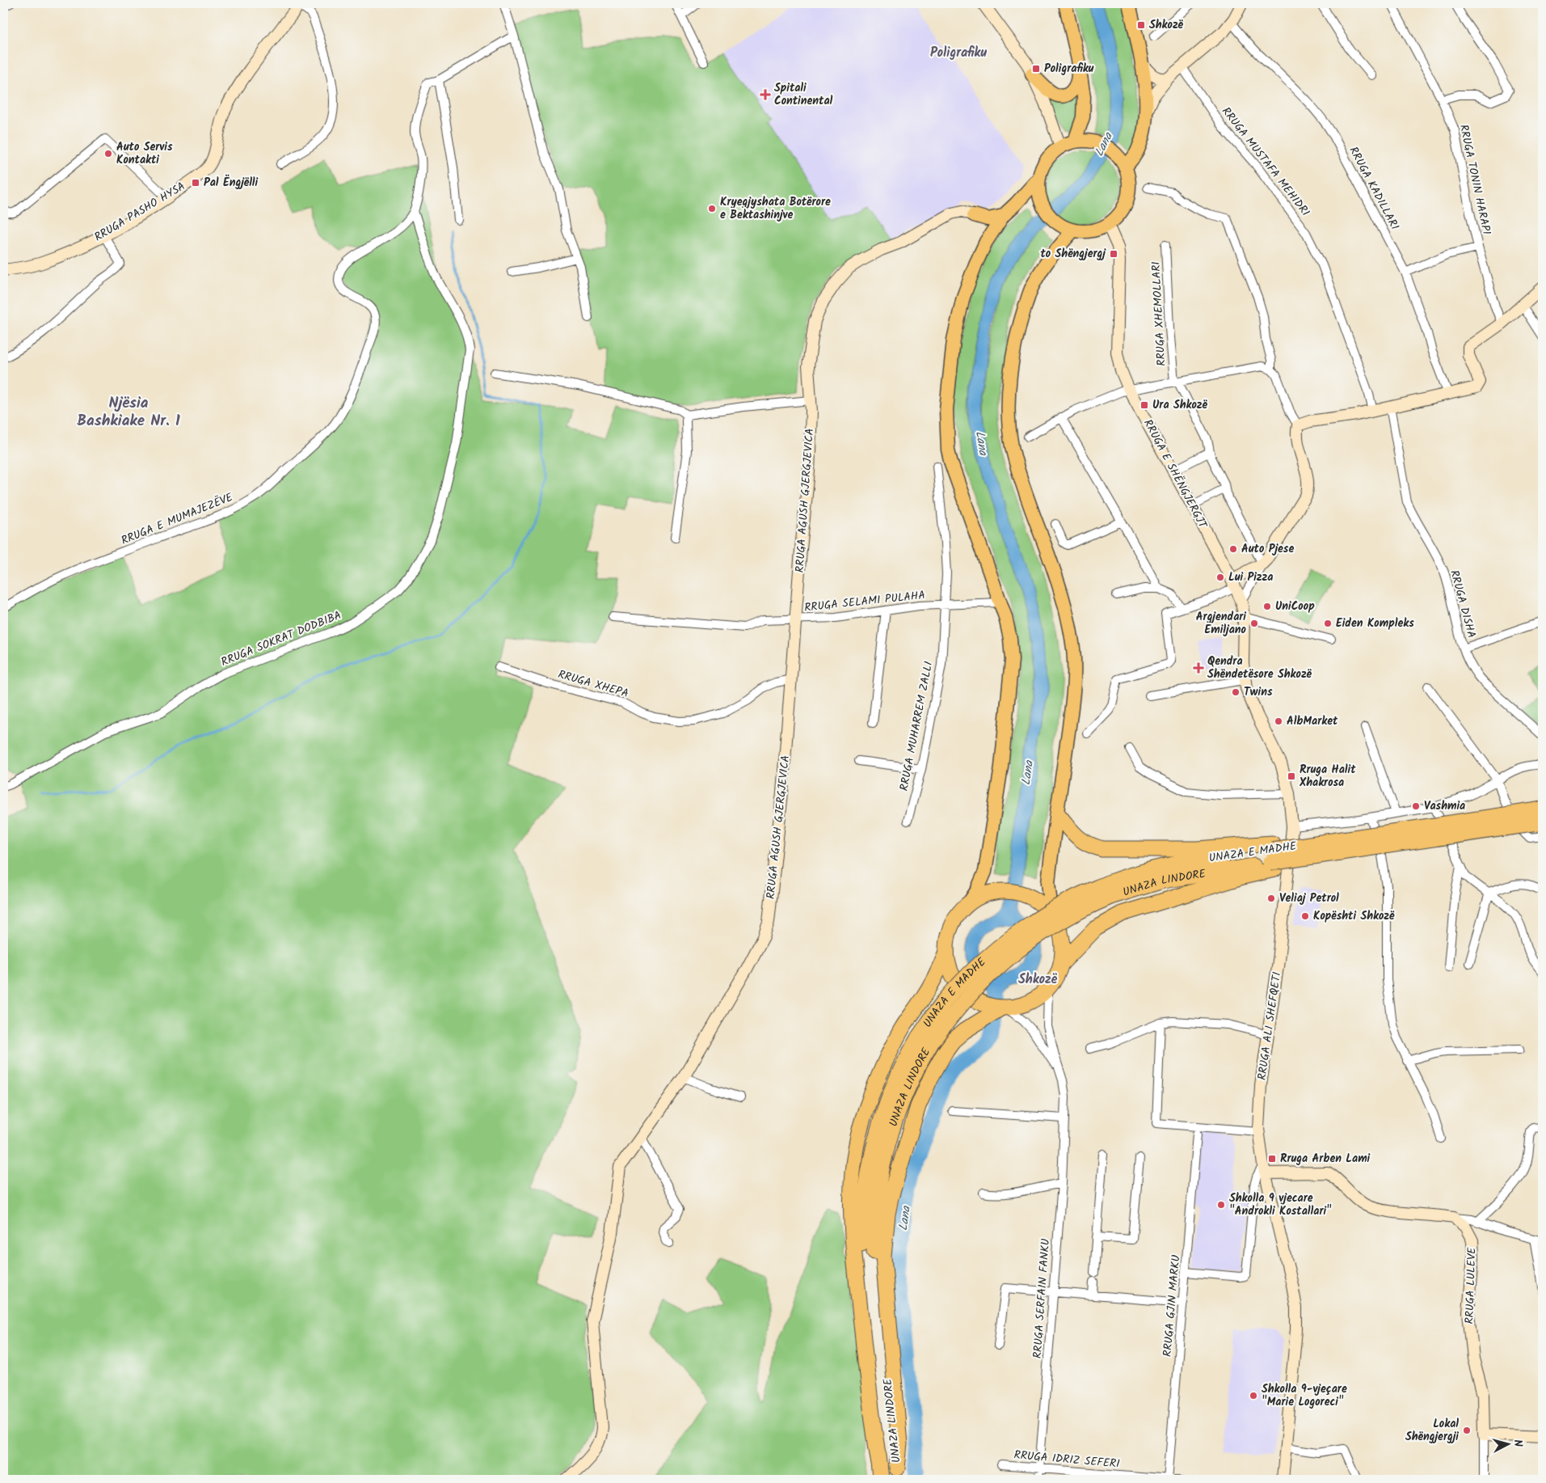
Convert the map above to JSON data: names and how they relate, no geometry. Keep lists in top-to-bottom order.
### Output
{
  "streets": {
    "highway": ["UNAZA E MADHE", "UNAZA LINDORE"],
    "main road": [
      "RRUGA PASHO HYSA",
      "RRUGA E SHËNGJERGJT",
      "RRUGA AGUSH GJERGJEVICA",
      "RRUGA ALI SHEFQETI",
      "RRUGA LULEVE"
    ],
    "street": [
      "RRUGA MUSTAFA MEHIDRI",
      "RRUGA TONIN HARAPI",
      "RRUGA KADILLARI",
      "RRUGA XHEMOLLARI",
      "RRUGA E MUMAJEZËVE",
      "RRUGA SELAMI PULAHA",
      "RRUGA DISHA",
      "RRUGA SOKRAT DODBIBA",
      "RRUGA XHEPA",
      "RRUGA MUHARREM ZALLI",
      "RRUGA SERFAIN FANKU",
      "RRUGA GJIN MARKU",
      "RRUGA IDRIZ SEFERI"
    ]
  },
  "crossings": [
    ["RRUGA XHEMOLLARI", "RRUGA E SHËNGJERGJT"],
    ["RRUGA E SHËNGJERGJT", "RRUGA ALI SHEFQETI"],
    ["RRUGA AGUSH GJERGJEVICA", "RRUGA SELAMI PULAHA"],
    ["RRUGA AGUSH GJERGJEVICA", "RRUGA XHEPA"],
    ["RRUGA E MUMAJEZËVE", "RRUGA SOKRAT DODBIBA"],
    ["RRUGA SELAMI PULAHA", "RRUGA MUHARREM ZALLI"],
    ["UNAZA E MADHE", "UNAZA LINDORE"],
    ["RRUGA SERFAIN FANKU", "RRUGA IDRIZ SEFERI"],
    ["RRUGA GJIN MARKU", "RRUGA IDRIZ SEFERI"]
  ],
  "districts": ["Poligrafiku", "Njësia Bashkiake Nr. 1", "Shkozë"],
  "water": ["Lana"],
  "places": {
    "transit": [
      "Shkozë",
      "Poligrafiku",
      "Pal Ëngjëlli",
      "to Shëngjergj",
      "Ura Shkozë",
      "Rruga Halit Xhakrosa",
      "Rruga Arben Lami"
    ],
    "health": ["Spitali Continental", "Qendra Shëndetësore Shkozë"],
    "other": [
      "Auto Servis Kontakti",
      "Kryegjyshata Botërore e Bektashinjve",
      "Auto Pjese",
      "Lui Pizza",
      "UniCoop",
      "Argjendari Emiljano",
      "Eiden Kompleks",
      "Twins",
      "AlbMarket",
      "Vashmia",
      "Veliaj Petrol",
      "Kopështi Shkozë",
      "Shkolla 9 vjecare \"Androkli Kostallari\"",
      "Shkolla 9-vjeçare \"Marie Logoreci\"",
      "Lokal Shëngjergji"
    ]
  },
  "north": "right"
}
